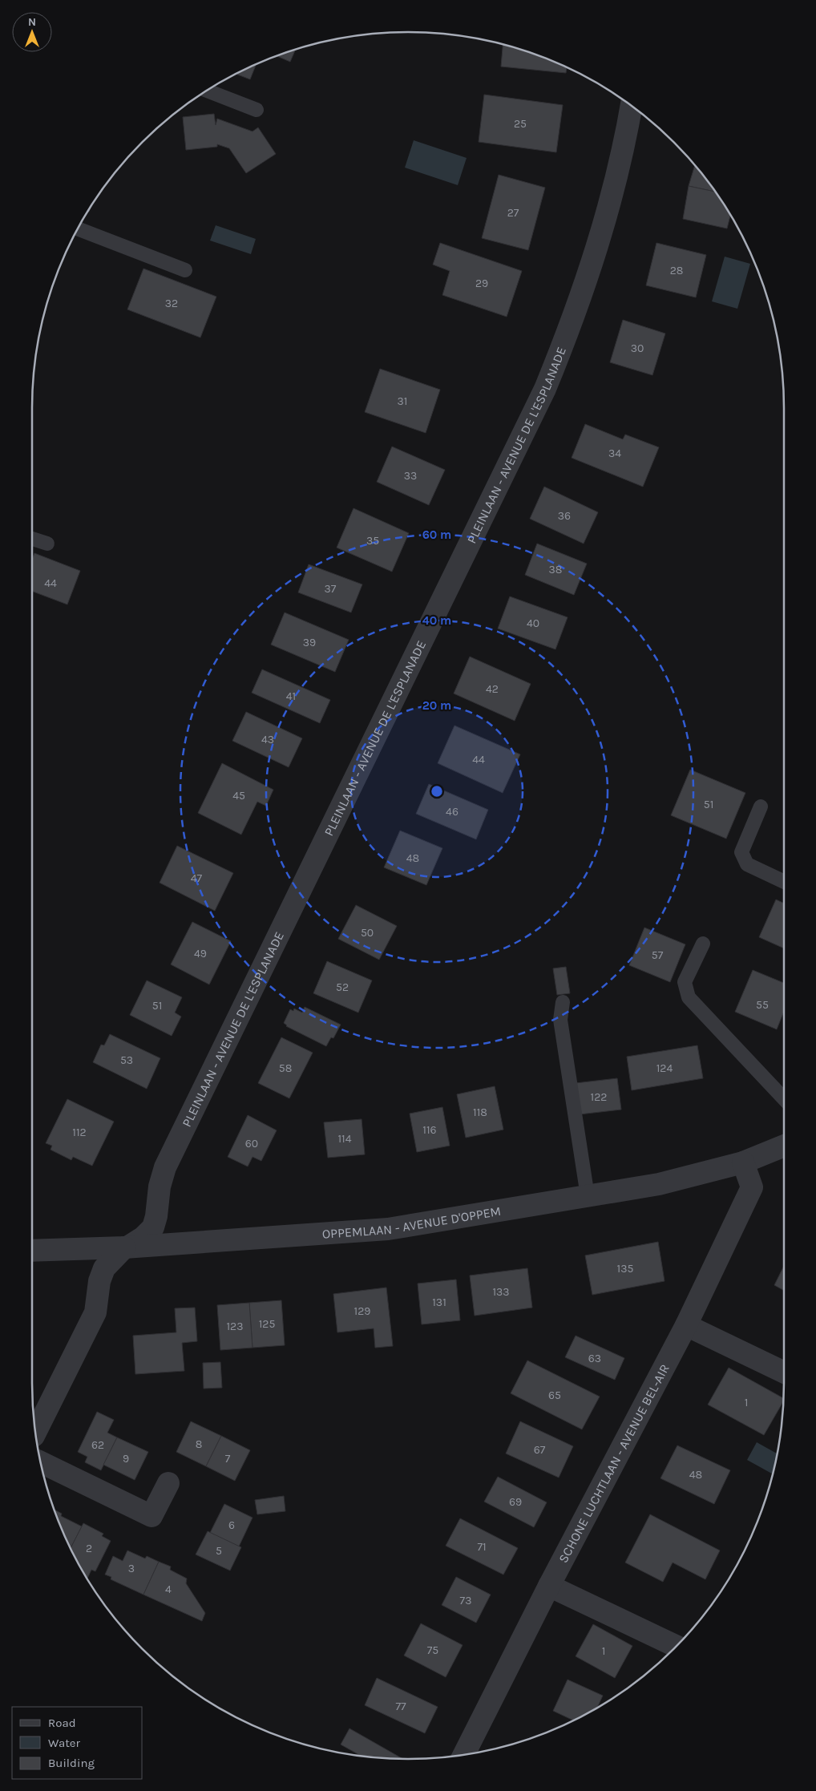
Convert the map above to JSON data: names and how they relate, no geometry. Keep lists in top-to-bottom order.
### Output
{
  "streets": {
    "street": ["PLEINLAAN - AVENUE DE L'ESPLANADE", "OPPEMLAAN - AVENUE D'OPPEM", "SCHONE LUCHTLAAN - AVENUE BEL-AIR"]
  },
  "crossings": [
    ["PLEINLAAN - AVENUE DE L'ESPLANADE", "OPPEMLAAN - AVENUE D'OPPEM"],
    ["OPPEMLAAN - AVENUE D'OPPEM", "SCHONE LUCHTLAAN - AVENUE BEL-AIR"]
  ],
  "house_numbers": [
    "25",
    "27",
    "28",
    "29",
    "32",
    "30",
    "31",
    "34",
    "33",
    "36",
    "35",
    "38",
    "44",
    "37",
    "40",
    "39",
    "42",
    "41",
    "43",
    "44",
    "45",
    "51",
    "46",
    "48",
    "47",
    "50",
    "49",
    "57",
    "52",
    "55",
    "51",
    "53",
    "58",
    "124",
    "122",
    "118",
    "116",
    "112",
    "114",
    "60",
    "135",
    "133",
    "131",
    "129",
    "125",
    "123",
    "63",
    "65",
    "1",
    "8",
    "62",
    "67",
    "9",
    "7",
    "48",
    "69",
    "6",
    "71",
    "2",
    "5",
    "3",
    "4",
    "73",
    "75",
    "1",
    "77"
  ],
  "legend": ["Road", "Water", "Building"],
  "north": "top",
  "rings": ["60 m", "40 m", "20 m"]
}
